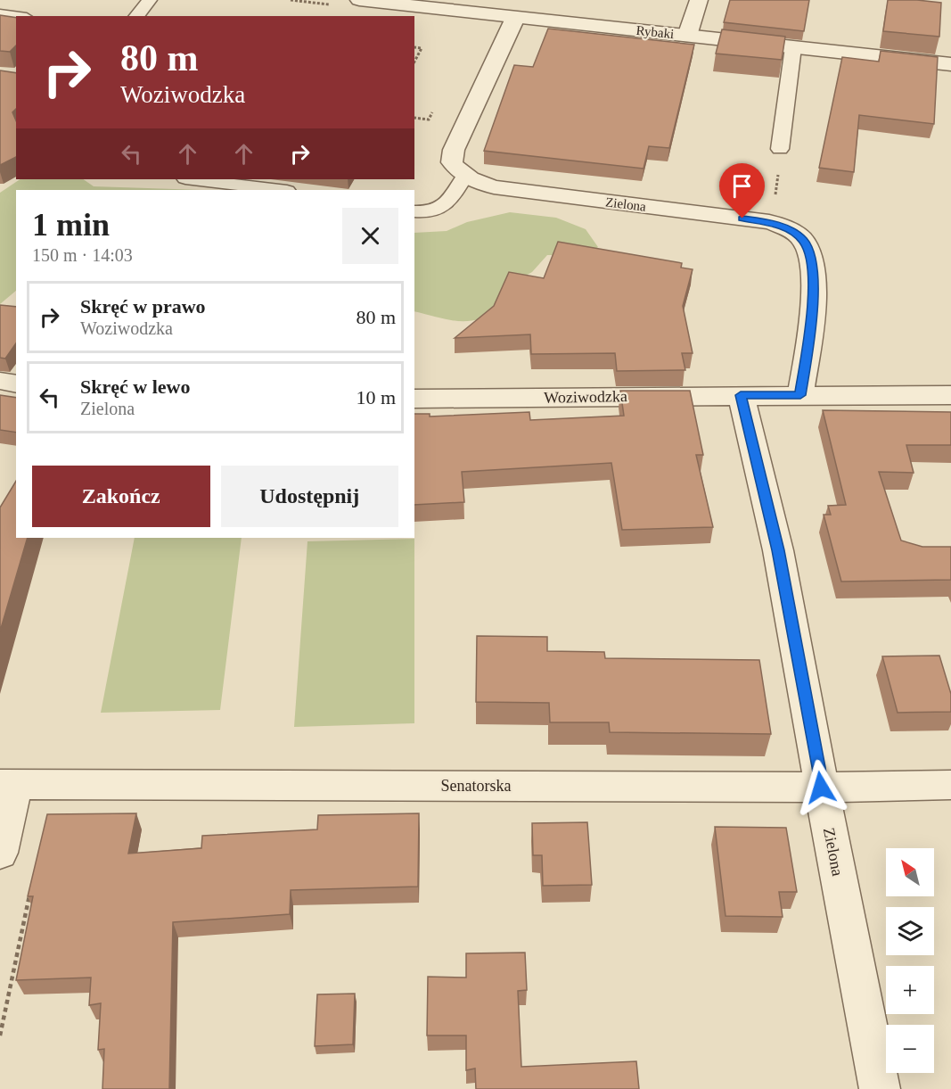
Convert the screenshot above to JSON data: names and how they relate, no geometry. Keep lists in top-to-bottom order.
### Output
{
  "streets": {
    "street": [
      "Rybaki",
      "Zielona",
      "Woziwodzka",
      "Senatorska"
    ]
  },
  "crossings": [
    ["Zielona", "Woziwodzka"],
    ["Zielona", "Senatorska"]
  ],
  "north": "top left",
  "page": {
    "turn": ["80 m", "Woziwodzka"],
    "heading": ["1 min", "150 m · 14:03"],
    "list": [
      {
        "name": "Skręć w prawo",
        "note": "Woziwodzka",
        "value": "80 m"
      },
      {
        "name": "Skręć w lewo",
        "note": "Zielona",
        "value": "10 m"
      }
    ],
    "buttons": ["Zakończ", "Udostępnij"],
    "map_buttons": ["+", "−"]
  }
}
